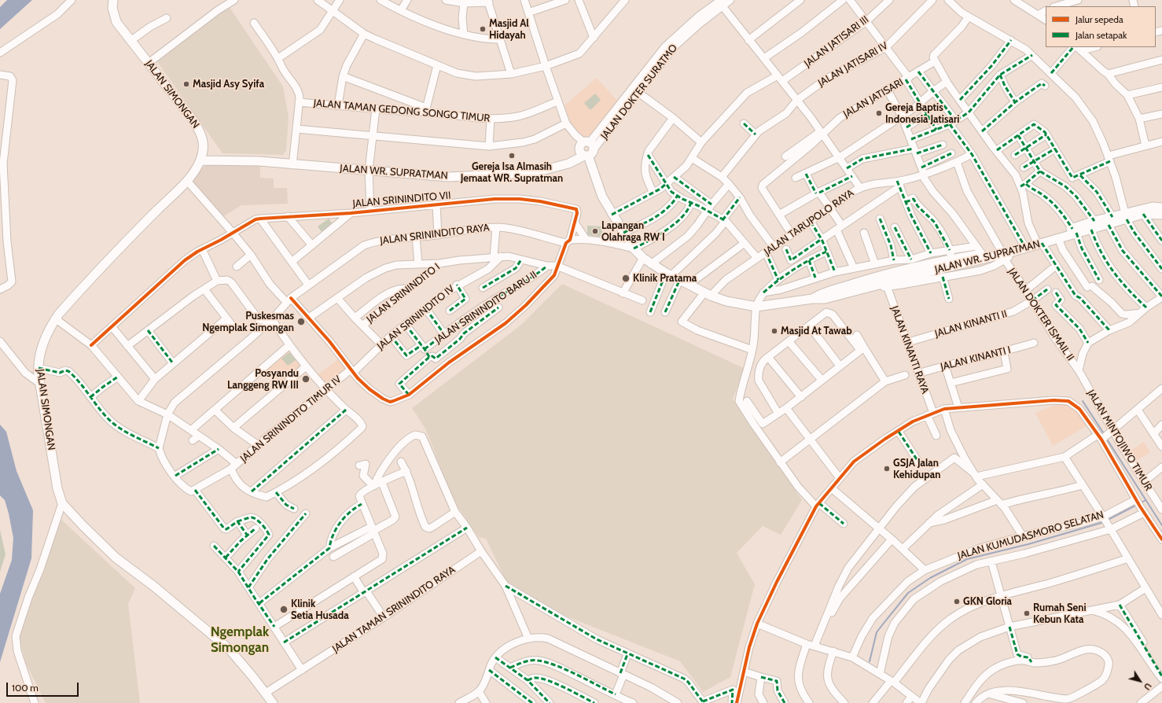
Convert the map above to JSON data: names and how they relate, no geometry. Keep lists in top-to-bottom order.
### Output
{
  "streets": {
    "main road": ["JALAN SIMONGAN", "JALAN WR. SUPRATMAN"],
    "street": [
      "JALAN JATISARI III",
      "JALAN JATISARI IV",
      "JALAN DOKTER SURATMO",
      "JALAN JATISARI",
      "JALAN TAMAN GEDONG SONGO TIMUR",
      "JALAN SRININDITO VII",
      "JALAN TARUPOLO RAYA",
      "JALAN SRININDITO RAYA",
      "JALAN SRININDITO I",
      "JALAN SRININDITO BARU II",
      "JALAN DOKTER ISMAIL II",
      "JALAN SRININDITO IV",
      "JALAN KINANTI II",
      "JALAN KINANTI RAYA",
      "JALAN KINANTI I",
      "JALAN SRININDITO TIMUR IV",
      "JALAN MINTOJIWO TIMUR",
      "JALAN KUMUDASMORO SELATAN",
      "JALAN TAMAN SRININDITO RAYA"
    ]
  },
  "crossings": [
    ["JALAN DOKTER SURATMO", "JALAN WR. SUPRATMAN"],
    ["JALAN SIMONGAN", "JALAN WR. SUPRATMAN"],
    ["JALAN SIMONGAN", "JALAN TAMAN SRININDITO RAYA"],
    ["JALAN JATISARI", "JALAN WR. SUPRATMAN"],
    ["JALAN TAMAN GEDONG SONGO TIMUR", "JALAN SRININDITO VII"],
    ["JALAN WR. SUPRATMAN", "JALAN SRININDITO VII"],
    ["JALAN WR. SUPRATMAN", "JALAN TARUPOLO RAYA"],
    ["JALAN WR. SUPRATMAN", "JALAN SRININDITO RAYA"],
    ["JALAN SRININDITO I", "JALAN SRININDITO BARU II"],
    ["JALAN SRININDITO I", "JALAN SRININDITO IV"],
    ["JALAN SRININDITO BARU II", "JALAN SRININDITO IV"],
    ["JALAN DOKTER ISMAIL II", "JALAN KINANTI II"],
    ["JALAN DOKTER ISMAIL II", "JALAN MINTOJIWO TIMUR"],
    ["JALAN SRININDITO IV", "JALAN SRININDITO TIMUR IV"],
    ["JALAN KINANTI II", "JALAN KINANTI RAYA"],
    ["JALAN KINANTI RAYA", "JALAN KINANTI I"]
  ],
  "districts": ["Ngemplak Simongan"],
  "places": [
    "Masjid Al Hidayah",
    "Masjid Asy Syifa",
    "Gereja Baptis Indonesia Jatisari",
    "Gereja Isa Almasih Jemaat WR. Supratman",
    "Lapangan Olahraga RW I",
    "Klinik Pratama",
    "Puskesmas Ngemplak Simongan",
    "Masjid At Tawab",
    "Posyandu Langgeng RW III",
    "GSJA Jalan Kehidupan",
    "GKN Gloria",
    "Klinik Setia Husada",
    "Rumah Seni Kebun Kata"
  ],
  "legend": ["Jalur sepeda", "Jalan setapak"],
  "scale_bar": "100 m",
  "north": "bottom right"
}
